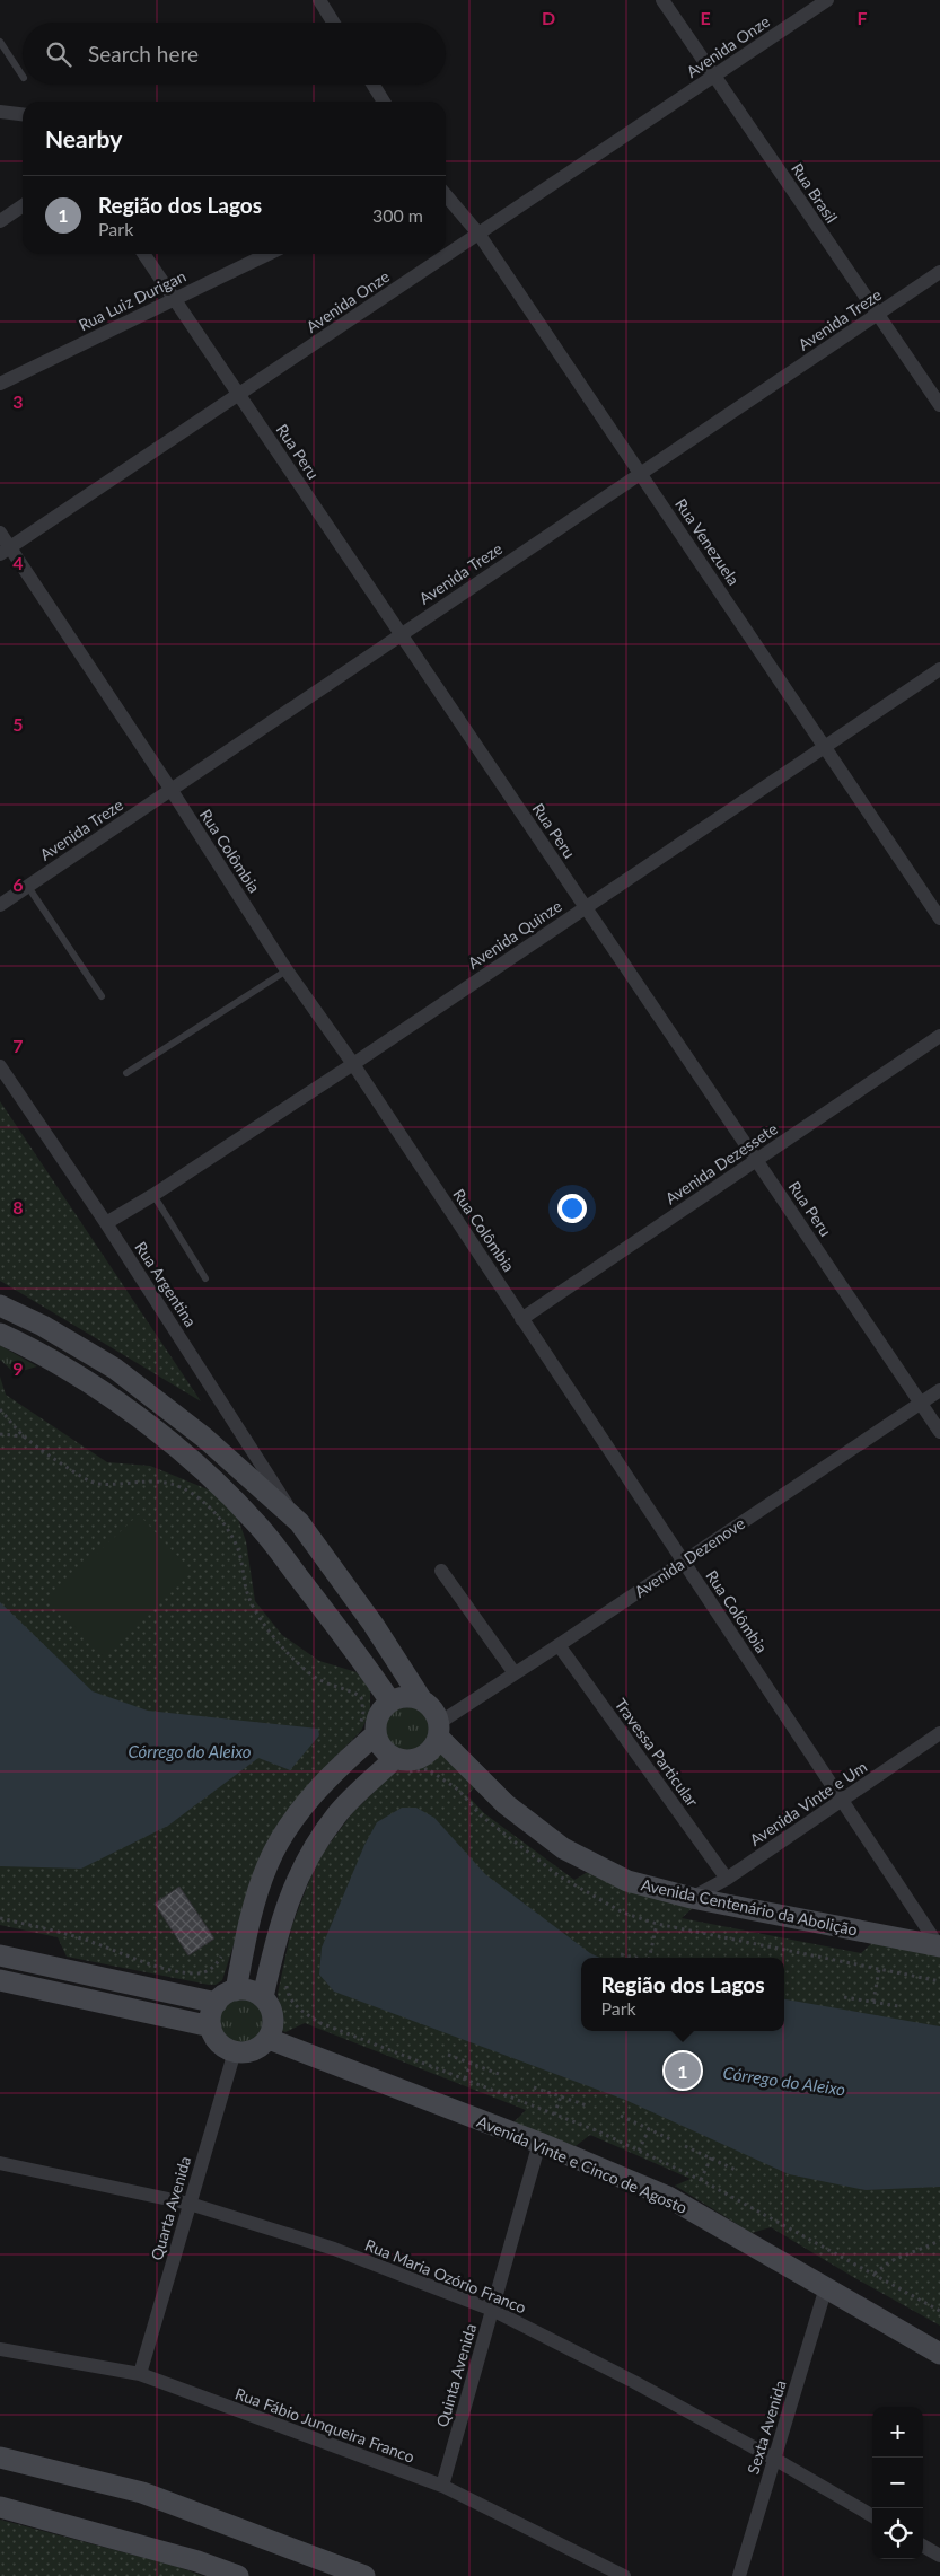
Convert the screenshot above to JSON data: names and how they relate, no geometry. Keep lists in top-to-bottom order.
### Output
{
  "streets": {
    "street": [
      "Avenida Onze",
      "Rua Brasil",
      "Rua Luiz Durigan",
      "Avenida Treze",
      "Rua Peru",
      "Rua Venezuela",
      "Rua Colômbia",
      "Avenida Quinze",
      "Avenida Dezessete",
      "Rua Argentina",
      "Avenida Dezenove",
      "Travessa Particular",
      "Avenida Vinte e Um",
      "Avenida Centenário da Abolição",
      "Avenida Vinte e Cinco de Agosto",
      "Quarta Avenida",
      "Rua Maria Ozório Franco",
      "Quinta Avenida",
      "Rua Fábio Junqueira Franco",
      "Sexta Avenida"
    ]
  },
  "crossings": [
    ["Avenida Onze", "Rua Brasil"],
    ["Avenida Onze", "Rua Peru"],
    ["Avenida Onze", "Rua Venezuela"],
    ["Avenida Onze", "Rua Colômbia"],
    ["Rua Brasil", "Avenida Treze"],
    ["Rua Luiz Durigan", "Rua Peru"],
    ["Avenida Treze", "Rua Peru"],
    ["Avenida Treze", "Rua Venezuela"],
    ["Avenida Treze", "Rua Colômbia"],
    ["Rua Peru", "Avenida Quinze"],
    ["Rua Peru", "Avenida Dezessete"],
    ["Rua Peru", "Avenida Dezenove"],
    ["Rua Venezuela", "Avenida Quinze"],
    ["Rua Colômbia", "Avenida Quinze"],
    ["Rua Colômbia", "Avenida Dezessete"],
    ["Rua Colômbia", "Avenida Dezenove"],
    ["Rua Colômbia", "Avenida Vinte e Um"],
    ["Rua Colômbia", "Avenida Centenário da Abolição"],
    ["Avenida Quinze", "Rua Argentina"],
    ["Avenida Dezenove", "Travessa Particular"],
    ["Avenida Dezenove", "Avenida Centenário da Abolição"],
    ["Travessa Particular", "Avenida Vinte e Um"],
    ["Avenida Vinte e Um", "Avenida Centenário da Abolição"],
    ["Avenida Vinte e Cinco de Agosto", "Quarta Avenida"],
    ["Avenida Vinte e Cinco de Agosto", "Quinta Avenida"],
    ["Avenida Vinte e Cinco de Agosto", "Sexta Avenida"],
    ["Quarta Avenida", "Rua Maria Ozório Franco"],
    ["Quarta Avenida", "Rua Fábio Junqueira Franco"],
    ["Rua Maria Ozório Franco", "Quinta Avenida"],
    ["Rua Maria Ozório Franco", "Sexta Avenida"],
    ["Quinta Avenida", "Rua Fábio Junqueira Franco"]
  ],
  "water": ["Córrego do Aleixo"],
  "page": {
    "search": "Search here",
    "heading": "Nearby",
    "list": [
      {
        "mark": "1",
        "name": "Região dos Lagos",
        "note": "Park",
        "value": "300 m"
      }
    ],
    "popup": ["Região dos Lagos", "Park"],
    "pins": "1",
    "map_buttons": ["+", "−"]
  },
  "grid": {
    "columns": ["D", "E", "F"],
    "rows": [
      "3",
      "4",
      "5",
      "6",
      "7",
      "8",
      "9"
    ]
  }
}
